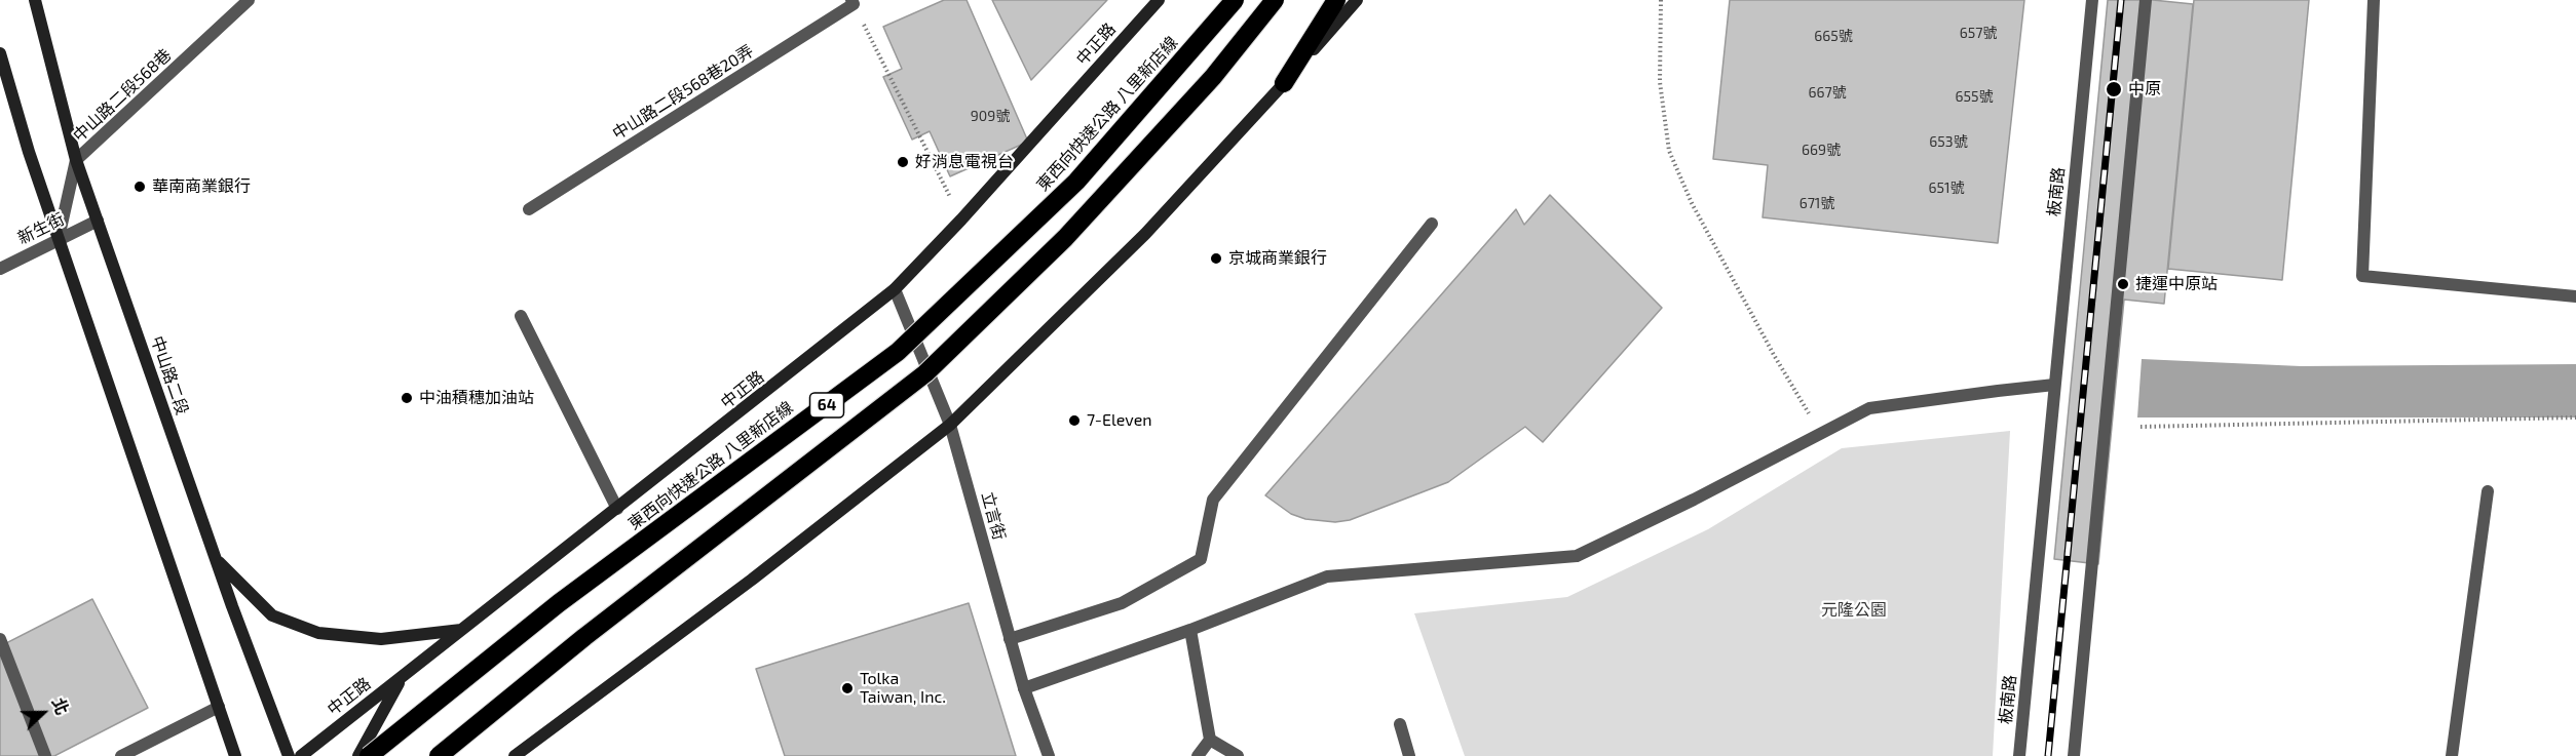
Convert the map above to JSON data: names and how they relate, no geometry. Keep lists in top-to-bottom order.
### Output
{
  "streets": {
    "highway": ["東西向快速公路 八里新店線", "64"],
    "main road": ["中正路", "中山路二段"],
    "street": [
      "中山路二段568巷20弄",
      "中山路二段568巷",
      "板南路",
      "新生街",
      "立言街"
    ]
  },
  "crossings": [
    ["中正路", "立言街"],
    ["中山路二段568巷", "新生街"],
    ["中山路二段568巷", "中山路二段"],
    ["新生街", "中山路二段"]
  ],
  "parks": ["元隆公園"],
  "places": [
    "中原",
    "好消息電視台",
    "華南商業銀行",
    "京城商業銀行",
    "捷運中原站",
    "中油積穗加油站",
    "7-Eleven",
    "Tolka Taiwan, Inc."
  ],
  "house_numbers": [
    "657號",
    "665號",
    "667號",
    "655號",
    "909號",
    "653號",
    "669號",
    "651號",
    "671號"
  ],
  "north": "right"
}
